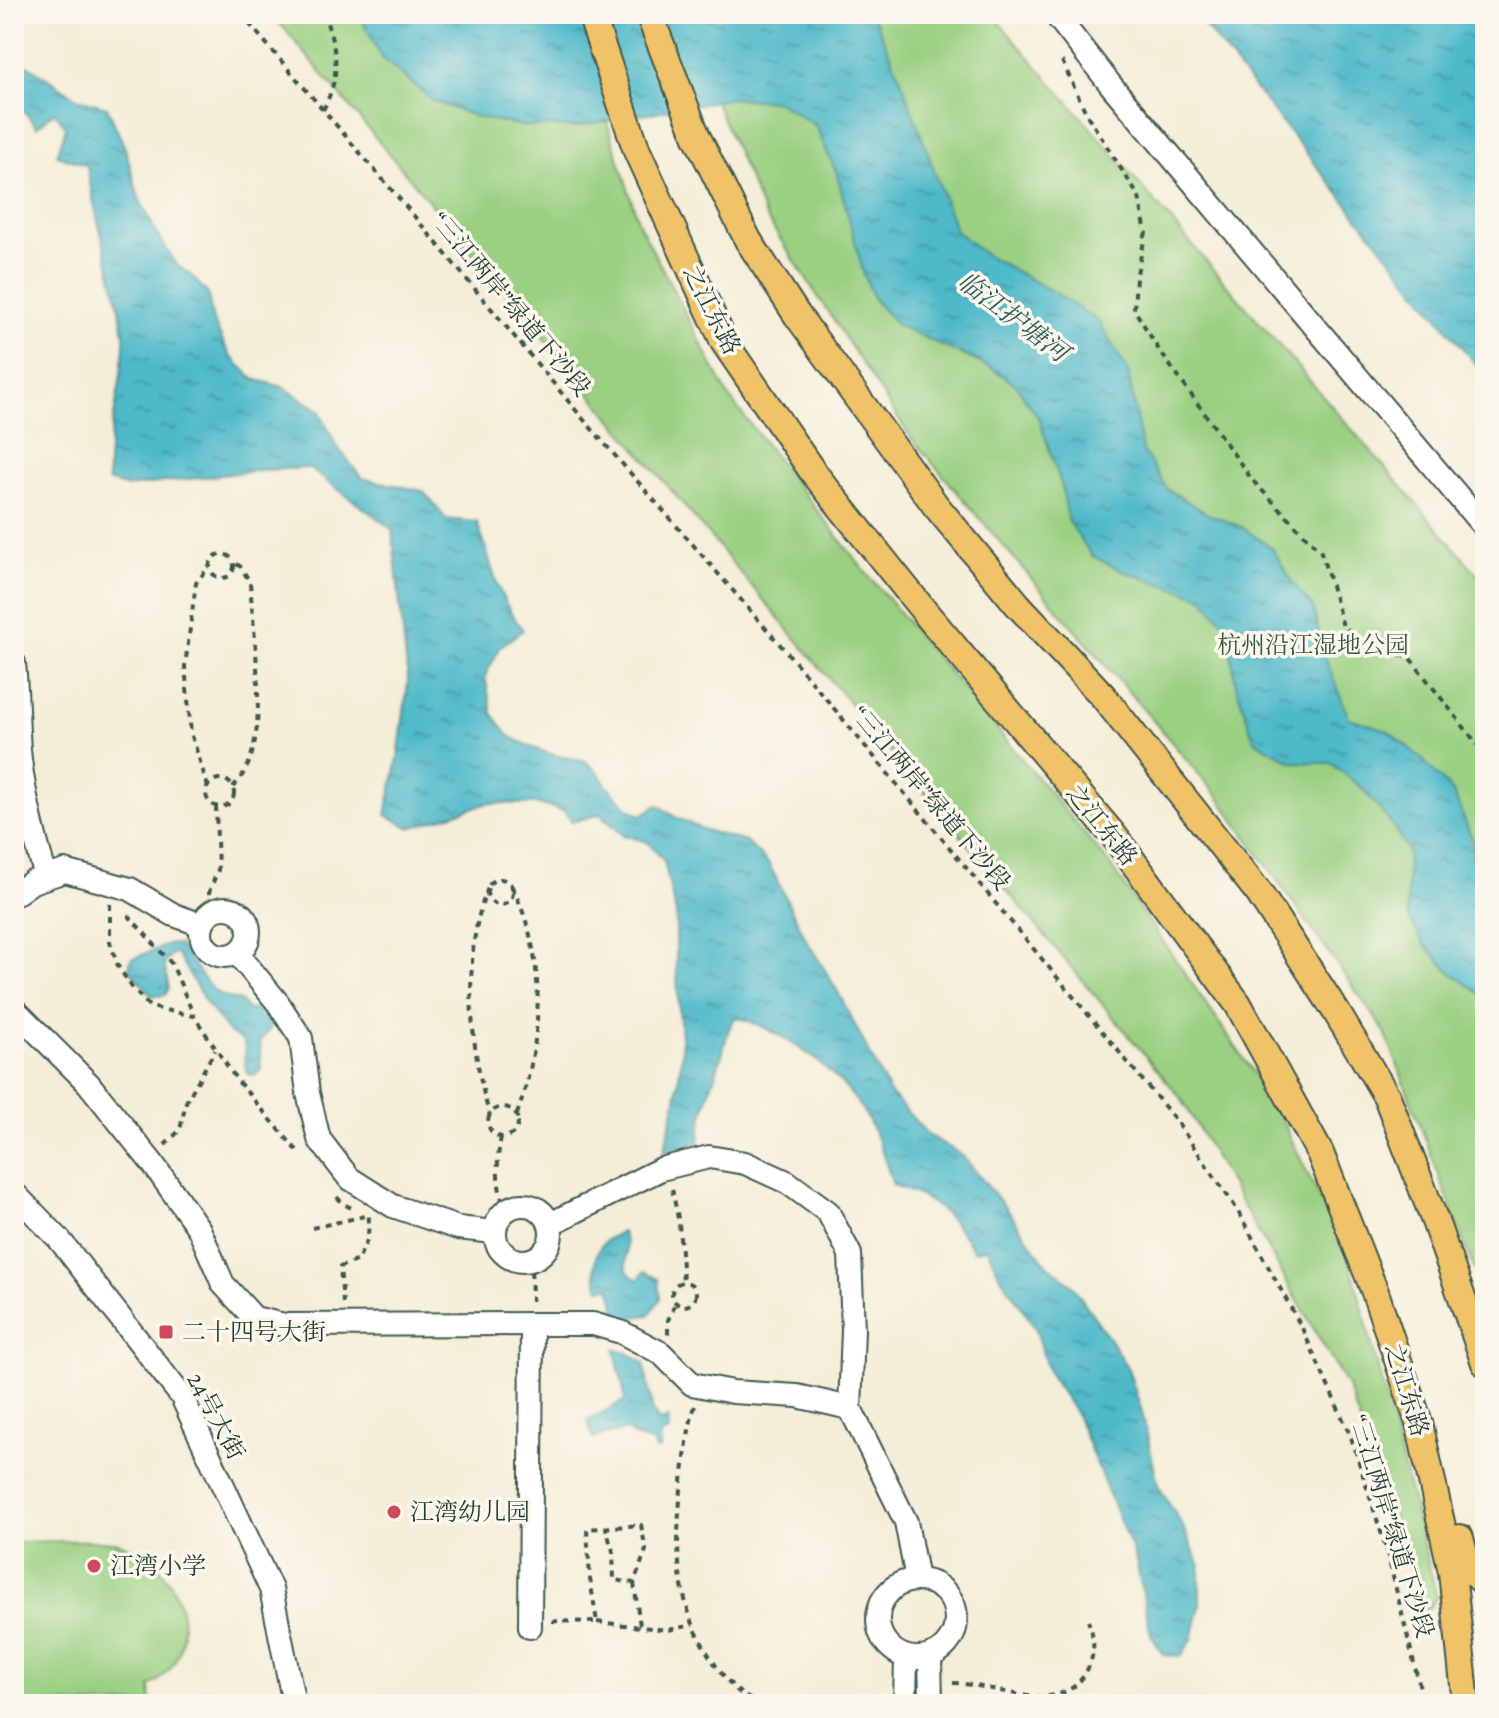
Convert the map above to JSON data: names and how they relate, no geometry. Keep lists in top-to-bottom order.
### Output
{
  "streets": {
    "main road": ["之江东路"],
    "street": ["24号大街"],
    "path": ["“三江两岸”绿道下沙段"]
  },
  "water": ["临江护塘河"],
  "parks": ["杭州沿江湿地公园"],
  "places": {
    "transit": ["二十四号大街"],
    "other": ["江湾幼儿园", "江湾小学"]
  }
}
